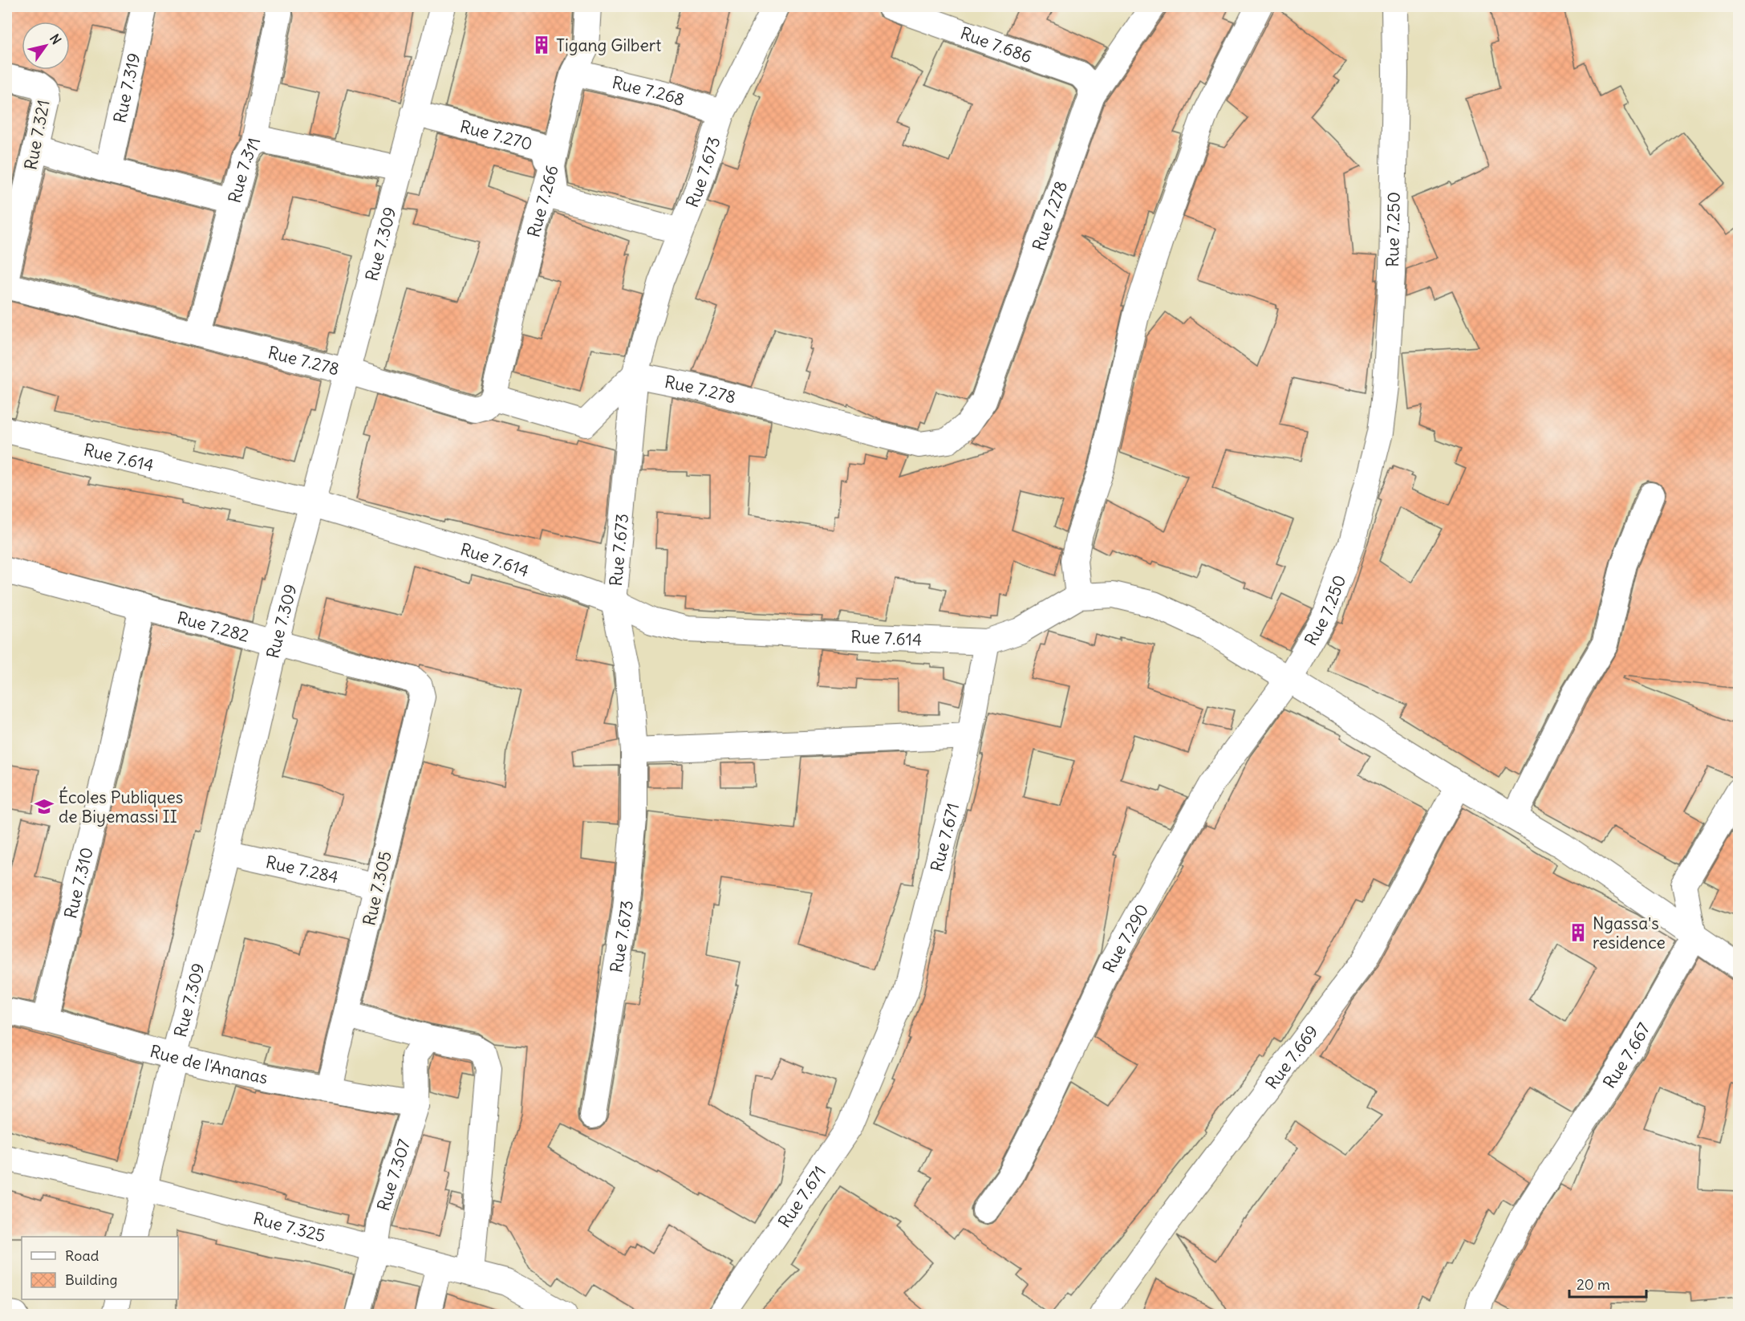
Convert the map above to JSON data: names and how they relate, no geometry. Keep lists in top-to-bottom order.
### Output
{
  "streets": {
    "street": [
      "Rue 7.686",
      "Rue 7.319",
      "Rue 7.268",
      "Rue 7.321",
      "Rue 7.270",
      "Rue 7.311",
      "Rue 7.673",
      "Rue 7.266",
      "Rue 7.278",
      "Rue 7.250",
      "Rue 7.309",
      "Rue 7.614",
      "Rue 7.282",
      "Rue 7.671",
      "Rue 7.284",
      "Rue 7.310",
      "Rue 7.305",
      "Rue 7.290",
      "Rue 7.667",
      "Rue 7.669",
      "Rue de l'Ananas",
      "Rue 7.307",
      "Rue 7.325"
    ]
  },
  "crossings": [
    ["Rue 7.686", "Rue 7.278"],
    ["Rue 7.268", "Rue 7.673"],
    ["Rue 7.268", "Rue 7.266"],
    ["Rue 7.270", "Rue 7.673"],
    ["Rue 7.270", "Rue 7.266"],
    ["Rue 7.270", "Rue 7.309"],
    ["Rue 7.311", "Rue 7.278"],
    ["Rue 7.673", "Rue 7.278"],
    ["Rue 7.673", "Rue 7.614"],
    ["Rue 7.266", "Rue 7.278"],
    ["Rue 7.278", "Rue 7.309"],
    ["Rue 7.250", "Rue 7.290"],
    ["Rue 7.309", "Rue 7.614"],
    ["Rue 7.309", "Rue 7.282"],
    ["Rue 7.309", "Rue 7.284"],
    ["Rue 7.309", "Rue de l'Ananas"],
    ["Rue 7.309", "Rue 7.325"],
    ["Rue 7.614", "Rue 7.671"],
    ["Rue 7.282", "Rue 7.310"],
    ["Rue 7.282", "Rue 7.305"],
    ["Rue 7.284", "Rue 7.305"],
    ["Rue 7.310", "Rue de l'Ananas"],
    ["Rue 7.305", "Rue de l'Ananas"],
    ["Rue de l'Ananas", "Rue 7.307"],
    ["Rue 7.307", "Rue 7.325"]
  ],
  "places": {
    "building": ["Tigang Gilbert", "Ngassa's residence"],
    "school or university": ["Écoles Publiques de Biyemassi II"]
  },
  "legend": ["Road", "Building"],
  "scale_bar": "20 m",
  "north": "top right"
}
